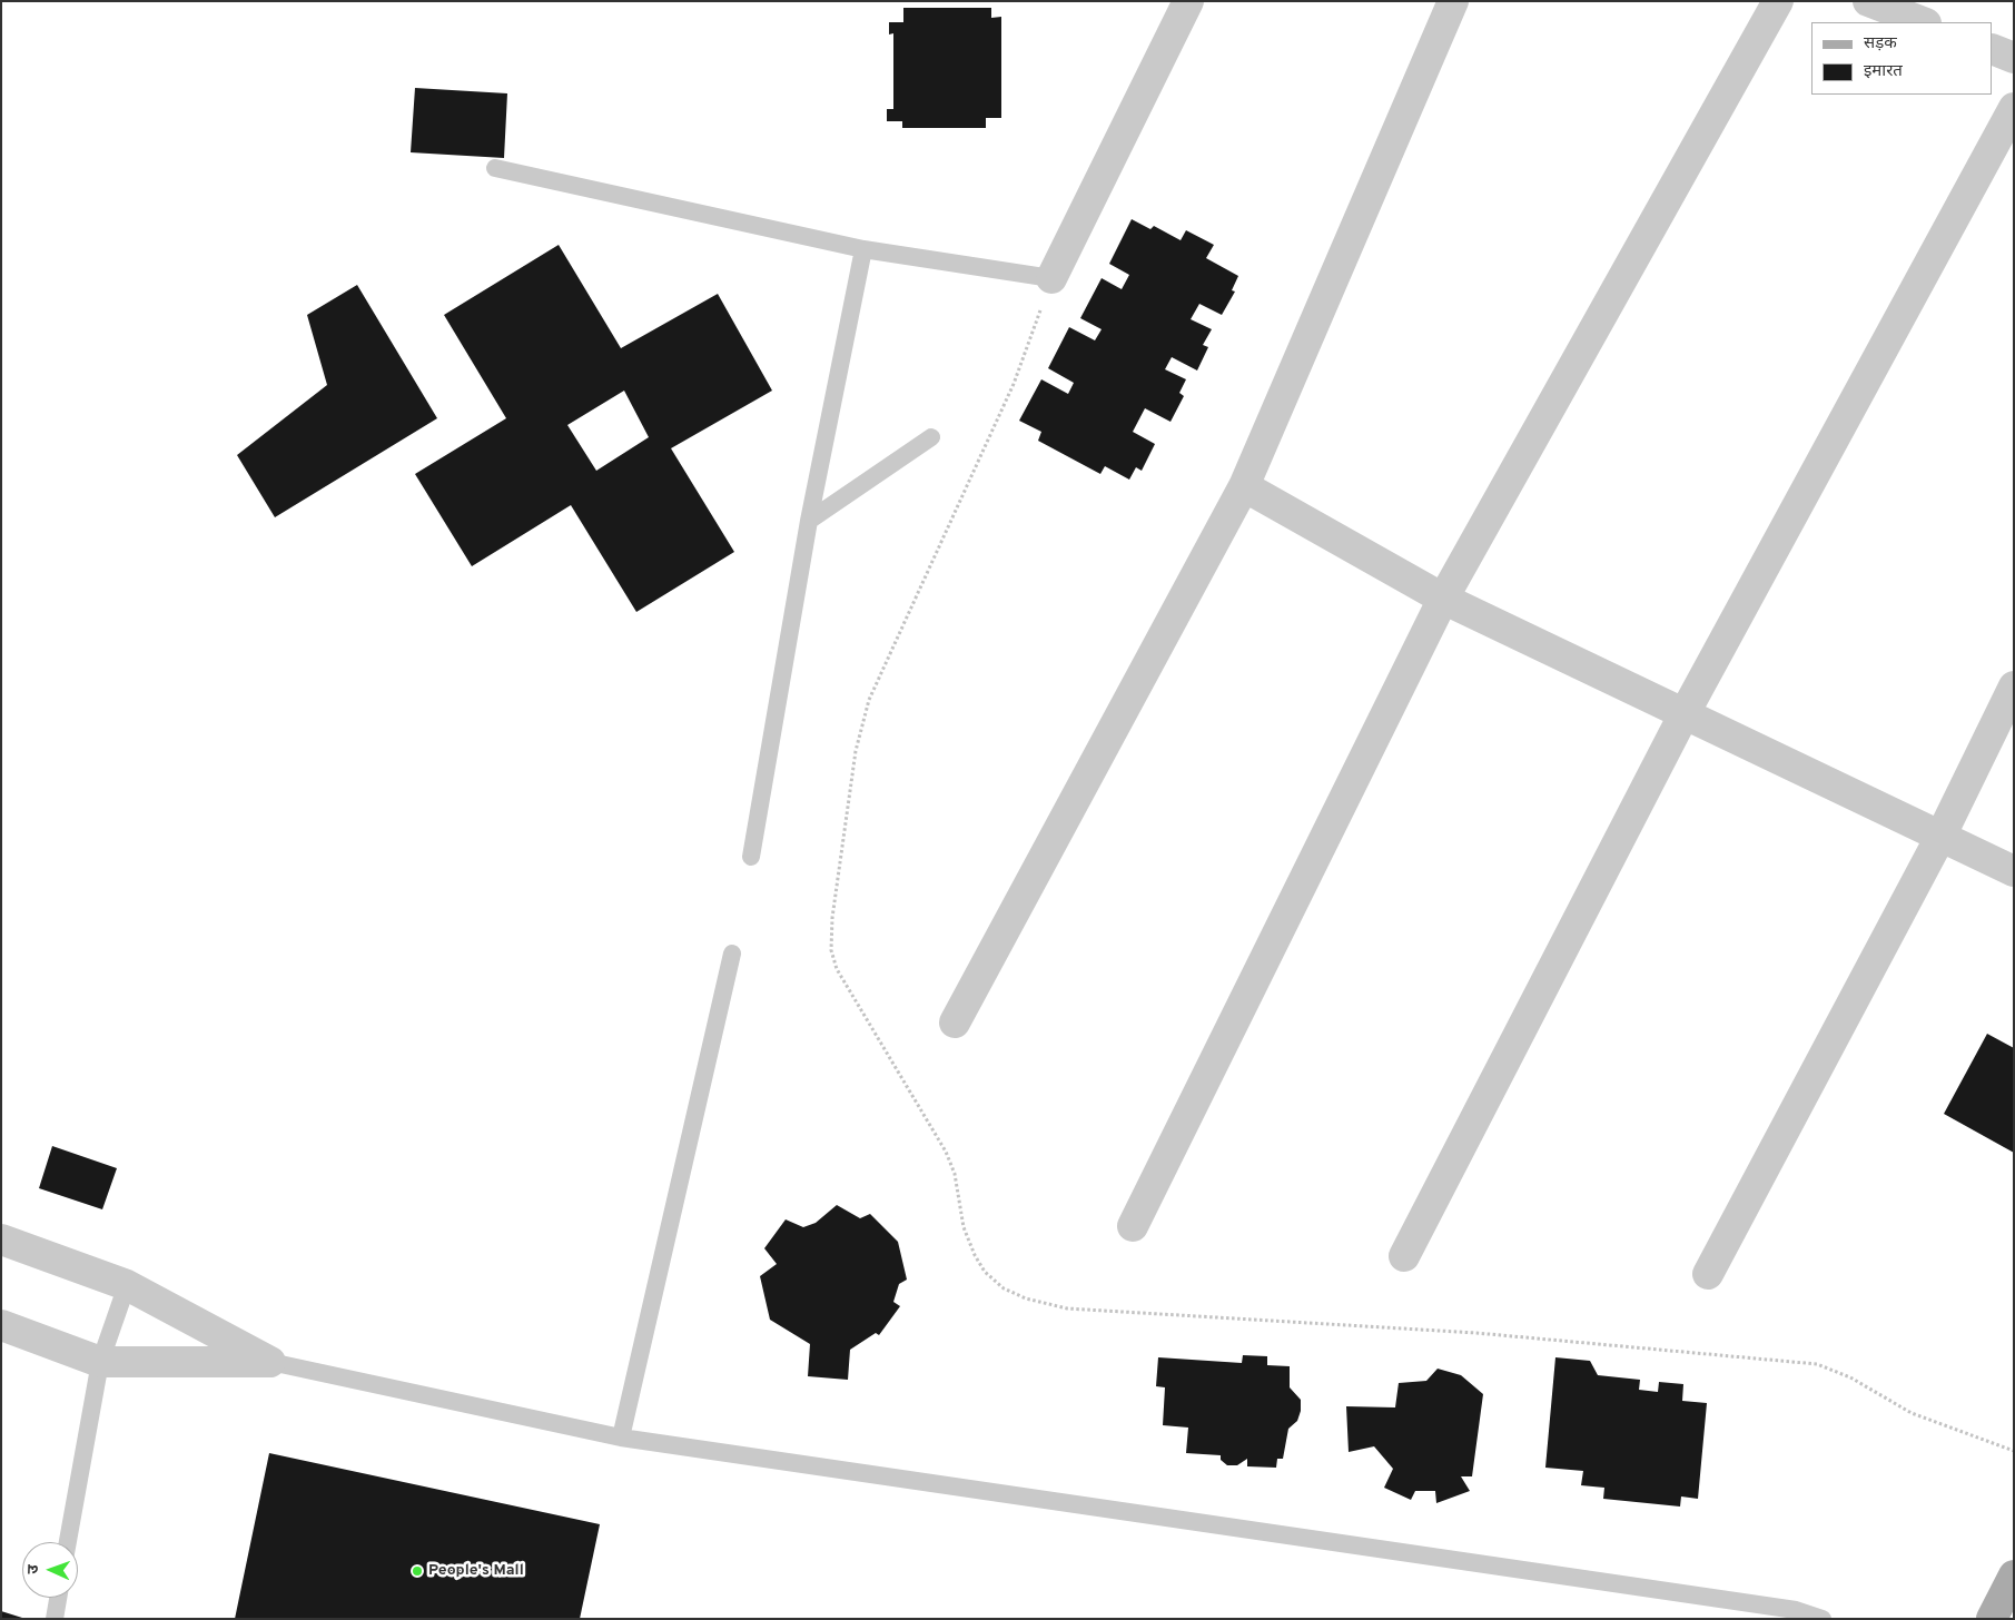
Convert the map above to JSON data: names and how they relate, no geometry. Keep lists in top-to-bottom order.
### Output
{
  "places": ["People's Mall"],
  "legend": ["सड़क", "इमारत"],
  "north": "left"
}
